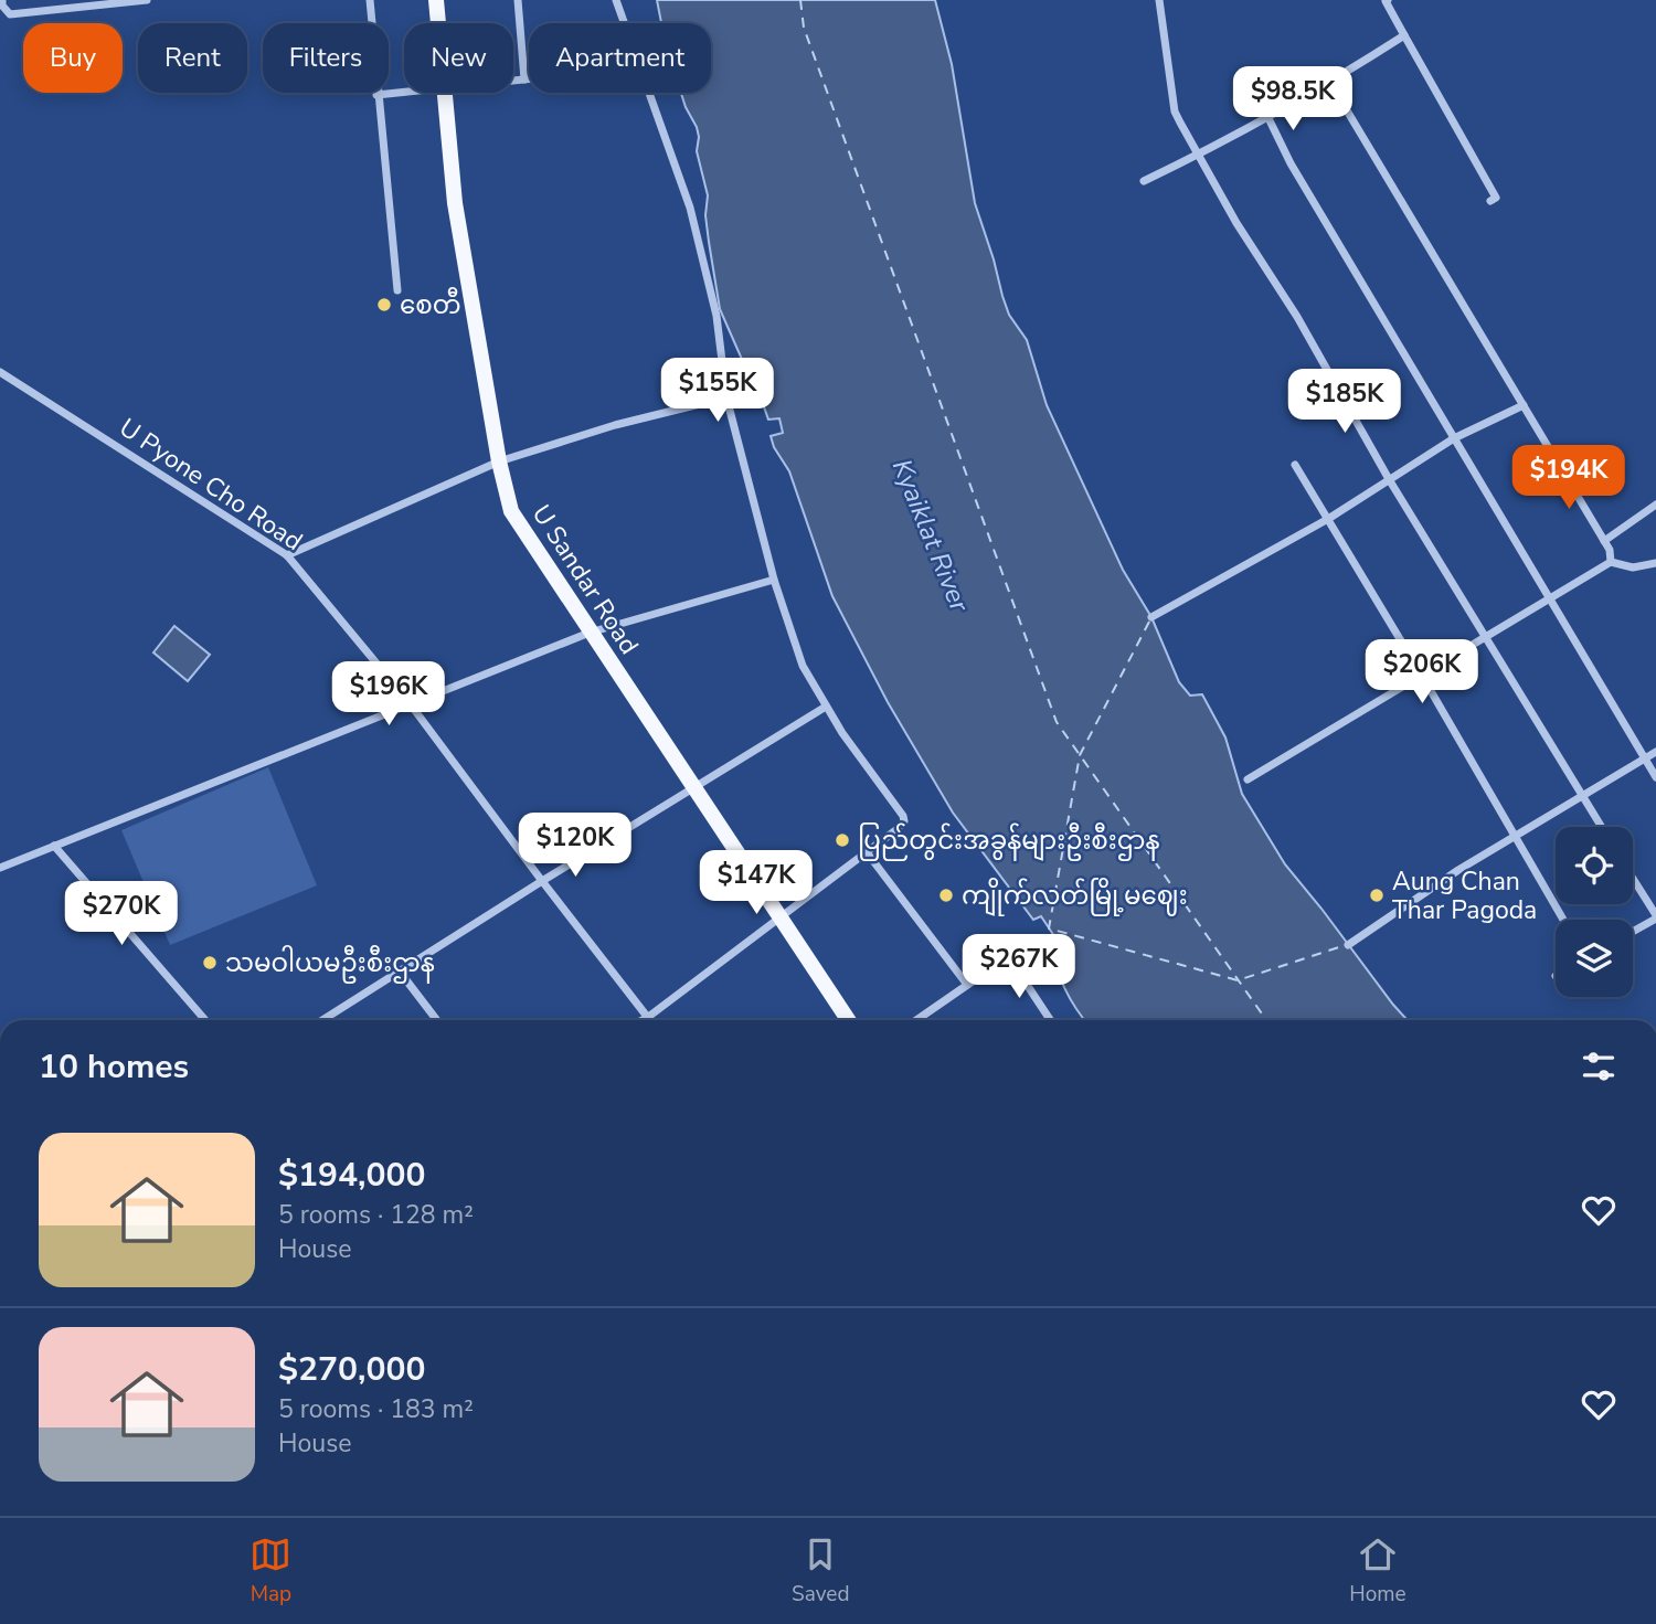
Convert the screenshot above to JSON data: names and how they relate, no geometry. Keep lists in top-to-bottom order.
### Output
{
  "streets": {
    "main road": ["U Sandar Road"],
    "street": ["U Pyone Cho Road"]
  },
  "water": ["Kyaiklat River"],
  "places": [
    "စေတီ",
    "ပြည်တွင်းအခွန်များဦးစီးဌာန",
    "ကျိုက်လတ်မြို့မဈေး",
    "Aung Chan Thar Pagoda",
    "သမဝါယမဦးစီးဌာန"
  ],
  "page": {
    "chip": [
      "Buy",
      "Rent",
      "Filters",
      "New",
      "Apartment"
    ],
    "price": [
      "$98.5K",
      "$155K",
      "$185K",
      "$194K",
      "$206K",
      "$196K",
      "$120K",
      "$147K",
      "$270K",
      "$267K"
    ],
    "heading": "10 homes",
    "list": [
      {
        "name": "$194,000",
        "note": "5 rooms · 128 m² · House"
      },
      {
        "name": "$270,000",
        "note": "5 rooms · 183 m² · House"
      }
    ],
    "tabs": ["Map", "Saved", "Home"]
  }
}
